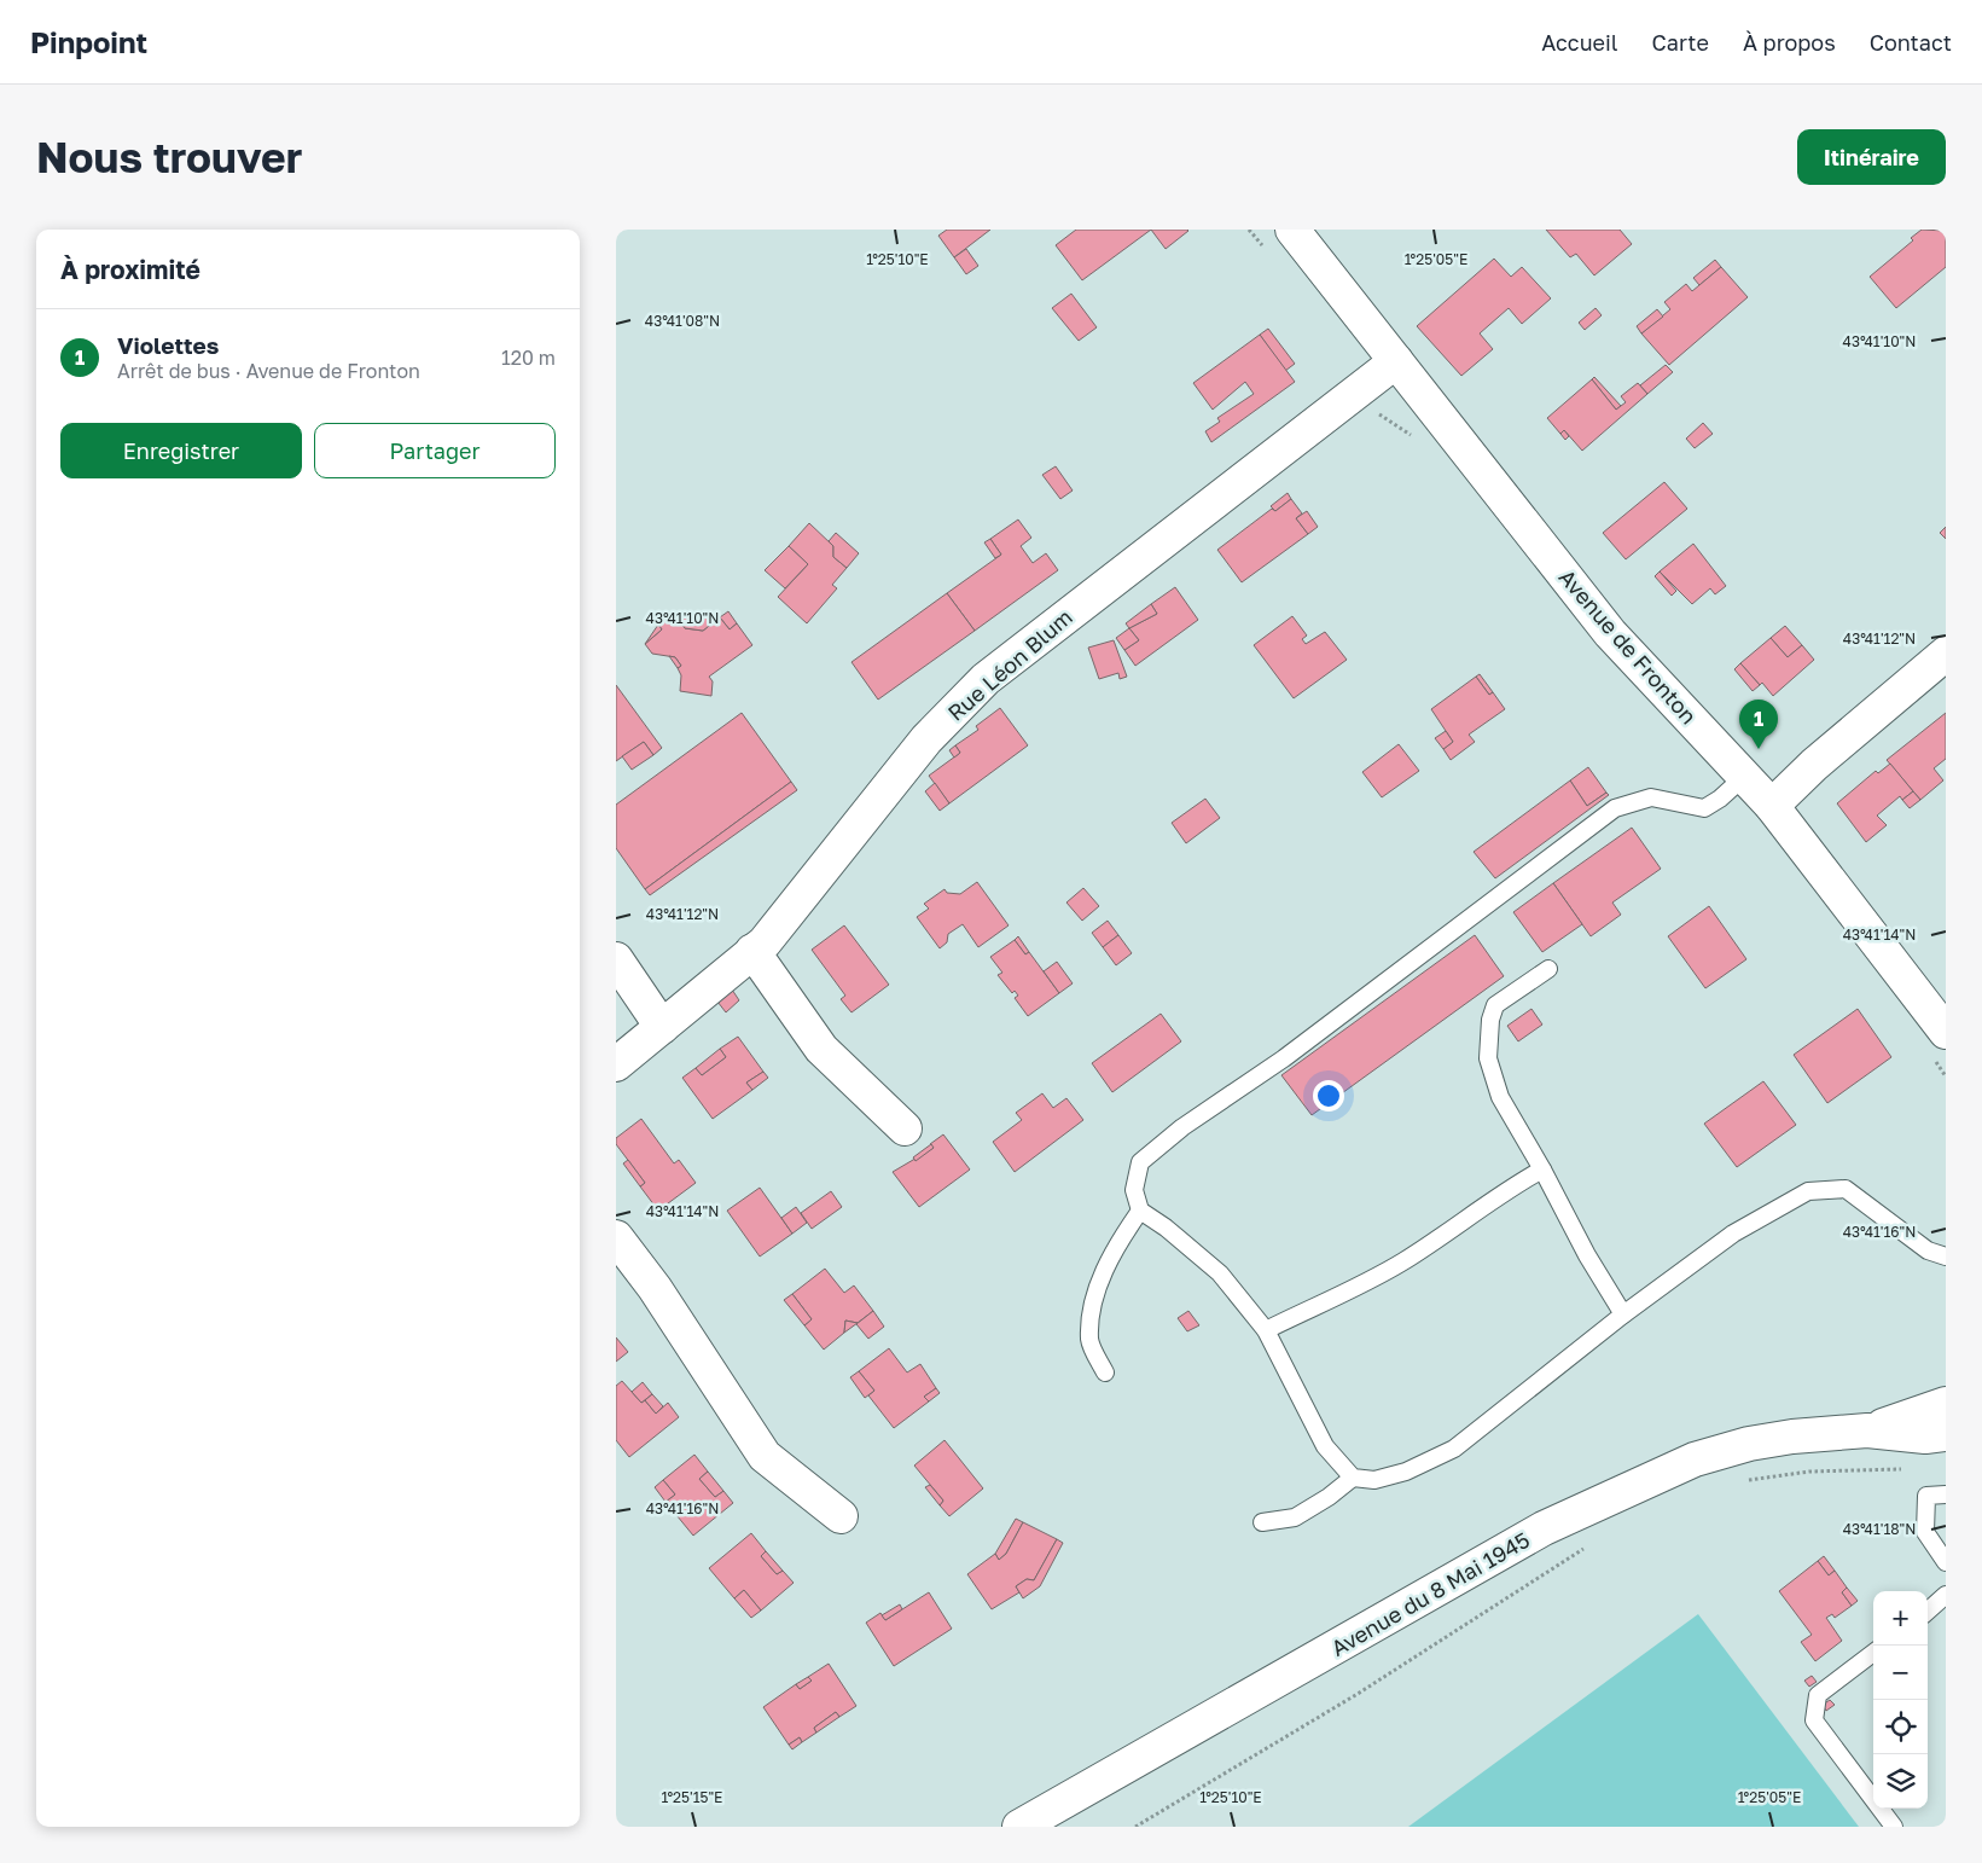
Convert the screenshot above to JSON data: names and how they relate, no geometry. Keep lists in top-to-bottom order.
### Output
{
  "streets": {
    "main road": ["Avenue de Fronton", "Rue Léon Blum", "Avenue du 8 Mai 1945"]
  },
  "crossings": [
    ["Avenue de Fronton", "Rue Léon Blum"]
  ],
  "page": {
    "header": "Pinpoint",
    "nav": [
      "Accueil",
      "Carte",
      "À propos",
      "Contact"
    ],
    "buttons": [
      "Itinéraire",
      ["Enregistrer", "Partager"]
    ],
    "title": "Nous trouver",
    "heading": "À proximité",
    "list": [
      {
        "mark": "1",
        "name": "Violettes",
        "note": "Arrêt de bus · Avenue de Fronton",
        "value": "120 m"
      }
    ],
    "pins": "1",
    "map_buttons": ["+", "−"]
  },
  "coordinates": [
    "1°25'10\"E",
    "1°25'05\"E",
    "43°41'08\"N",
    "43°41'10\"N",
    "43°41'12\"N",
    "43°41'14\"N",
    "43°41'16\"N",
    "43°41'18\"N",
    "1°25'15\"E"
  ]
}
